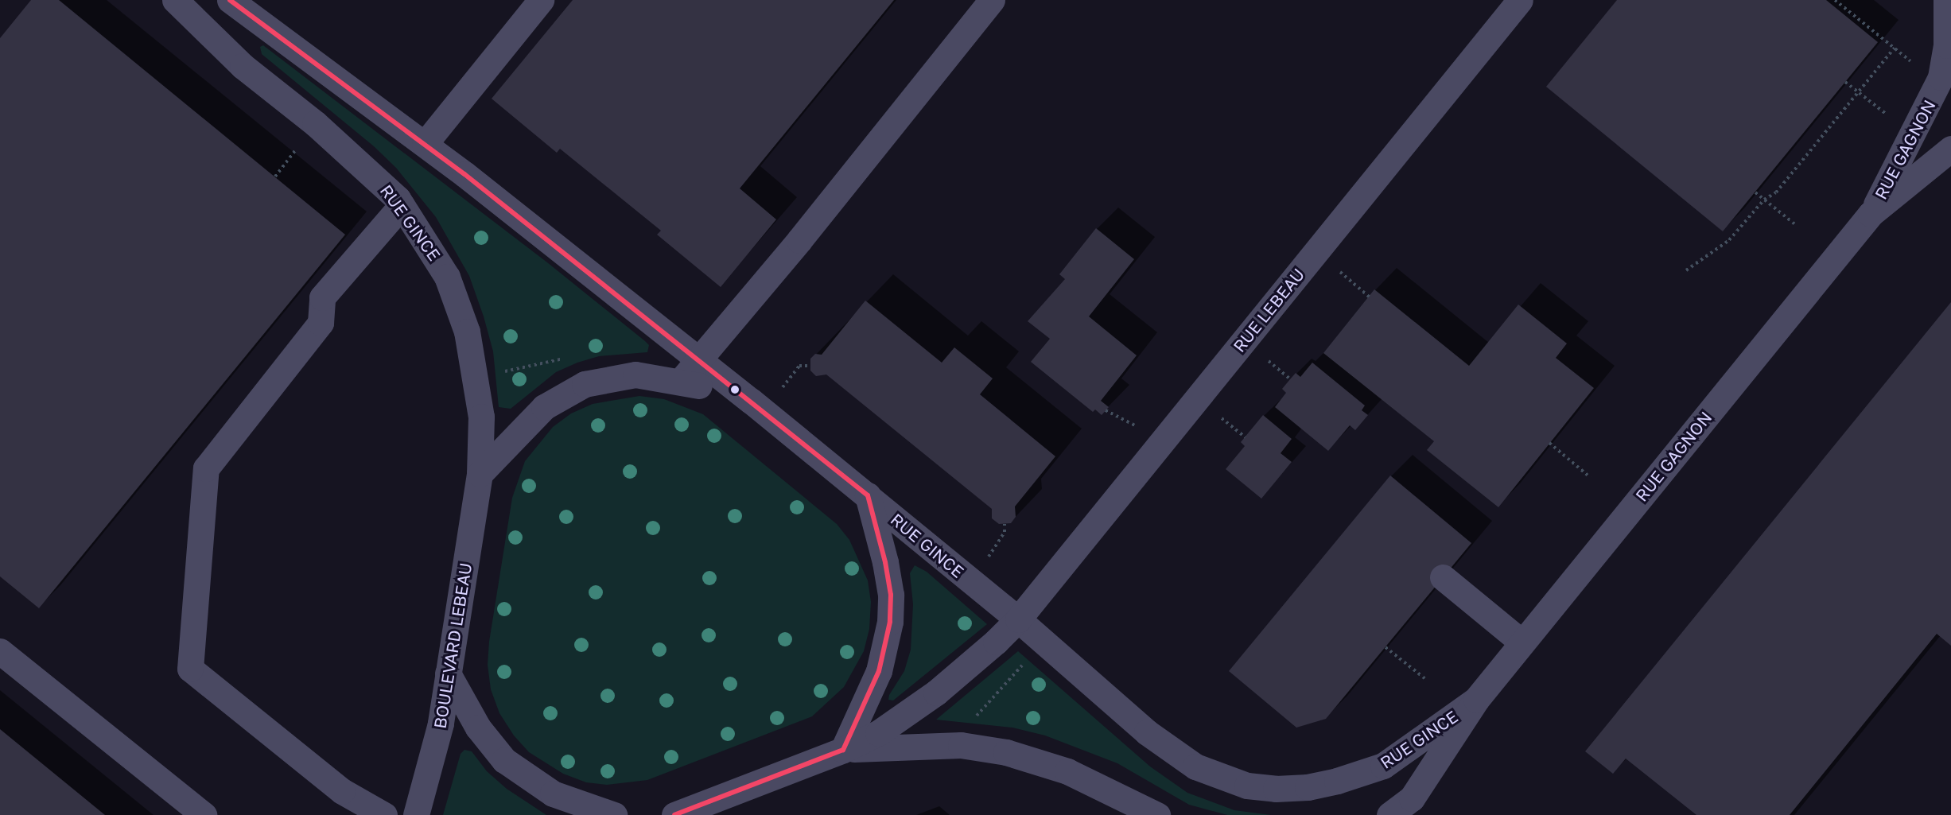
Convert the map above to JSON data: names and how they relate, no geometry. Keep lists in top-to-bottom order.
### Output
{
  "streets": {
    "street": [
      "RUE GAGNON",
      "RUE GINCE",
      "RUE LEBEAU",
      "BOULEVARD LEBEAU"
    ]
  },
  "crossings": [
    ["RUE GAGNON", "RUE GINCE"],
    ["RUE GINCE", "RUE LEBEAU"],
    ["RUE GINCE", "BOULEVARD LEBEAU"]
  ]
}
